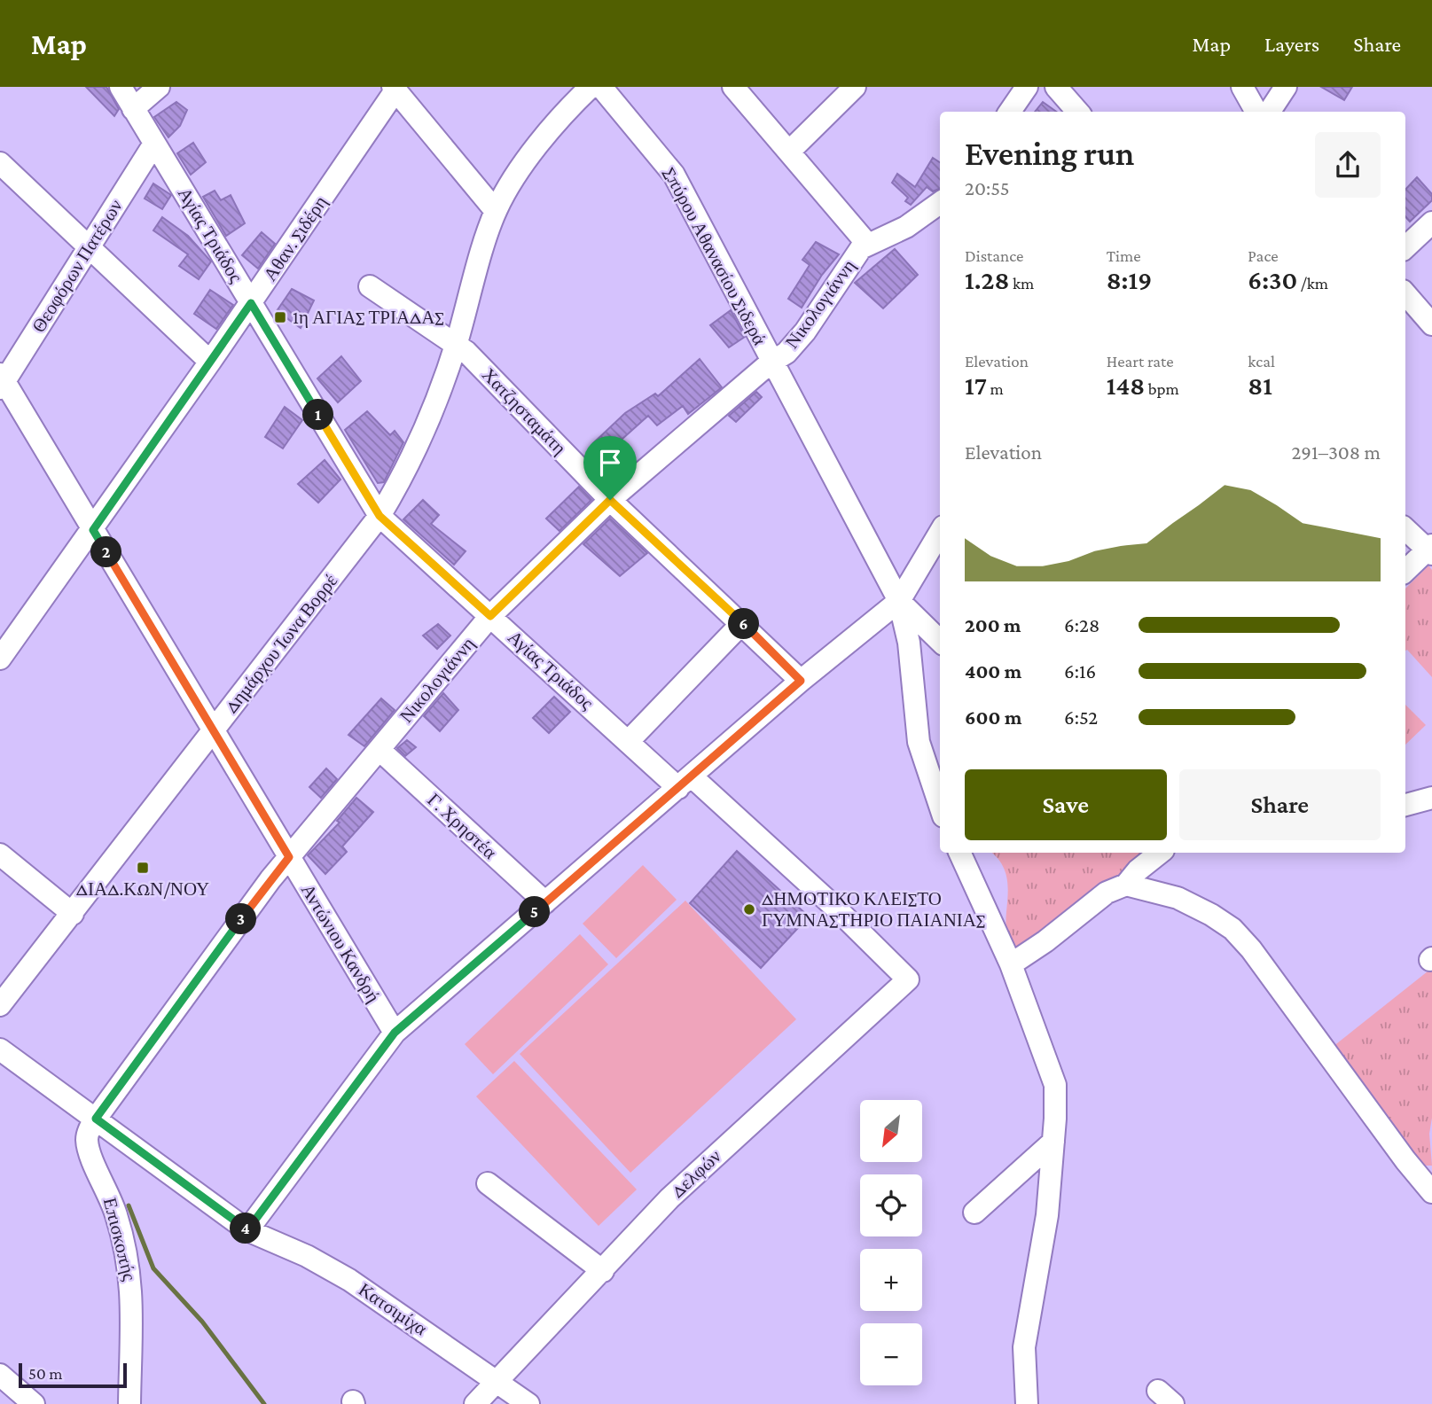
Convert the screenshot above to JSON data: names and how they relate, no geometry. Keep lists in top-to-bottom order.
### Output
{
  "streets": {
    "street": [
      "Αγίας Τριάδος",
      "Αθαν. Σιδέρη",
      "Σπύρου Αθανασίου Σιδερά",
      "Θεοφόρων Πατέρων",
      "Νικολογιάννη",
      "Χατζησταμάτη",
      "Δημάρχου Ίωνα Βορρέ",
      "Γ. Χρηστέα",
      "Αντώνιου Κανδρή",
      "Δελφών",
      "Επισκοπής",
      "Κατσιμίχα"
    ]
  },
  "crossings": [
    ["Αγίας Τριάδος", "Αθαν. Σιδέρη"],
    ["Αγίας Τριάδος", "Θεοφόρων Πατέρων"],
    ["Αγίας Τριάδος", "Νικολογιάννη"],
    ["Αγίας Τριάδος", "Δημάρχου Ίωνα Βορρέ"],
    ["Αγίας Τριάδος", "Δελφών"],
    ["Αθαν. Σιδέρη", "Αντώνιου Κανδρή"],
    ["Σπύρου Αθανασίου Σιδερά", "Νικολογιάννη"],
    ["Θεοφόρων Πατέρων", "Αντώνιου Κανδρή"],
    ["Νικολογιάννη", "Χατζησταμάτη"],
    ["Νικολογιάννη", "Γ. Χρηστέα"],
    ["Νικολογιάννη", "Αντώνιου Κανδρή"],
    ["Νικολογιάννη", "Επισκοπής"],
    ["Νικολογιάννη", "Κατσιμίχα"],
    ["Χατζησταμάτη", "Δημάρχου Ίωνα Βορρέ"],
    ["Δημάρχου Ίωνα Βορρέ", "Αντώνιου Κανδρή"],
    ["Δελφών", "Κατσιμίχα"],
    ["Επισκοπής", "Κατσιμίχα"]
  ],
  "places": {
    "transit": ["1η ΑΓΙΑΣ ΤΡΙΑΔΑΣ", "ΔΙΑΔ.ΚΩΝ/ΝΟΥ"],
    "other": ["ΔΗΜΟΤΙΚΟ ΚΛΕΙΣΤΟ ΓΥΜΝΑΣΤΗΡΙΟ ΠΑΙΑΝΙΑΣ"]
  },
  "scale_bar": "50 m",
  "north": "bottom left",
  "page": {
    "header": "Map",
    "nav": ["Map", "Layers", "Share"],
    "heading": ["Evening run", "20:55"],
    "stats": [
      ["Distance", "1.28 km"],
      ["Time", "8:19"],
      ["Pace", "6:30 /km"],
      ["Elevation", "17 m"],
      ["Heart rate", "148 bpm"],
      ["kcal", "81"]
    ],
    "pins": [
      "1",
      "2",
      "6",
      "5",
      "3",
      "4"
    ],
    "chart": ["Elevation", "291–308 m"],
    "list": [
      {
        "name": "200 m",
        "note": "6:28"
      },
      {
        "name": "400 m",
        "note": "6:16"
      },
      {
        "name": "600 m",
        "note": "6:52"
      }
    ],
    "buttons": ["Save", "Share"],
    "map_buttons": ["+", "−"],
    "scale": "50 m"
  }
}
